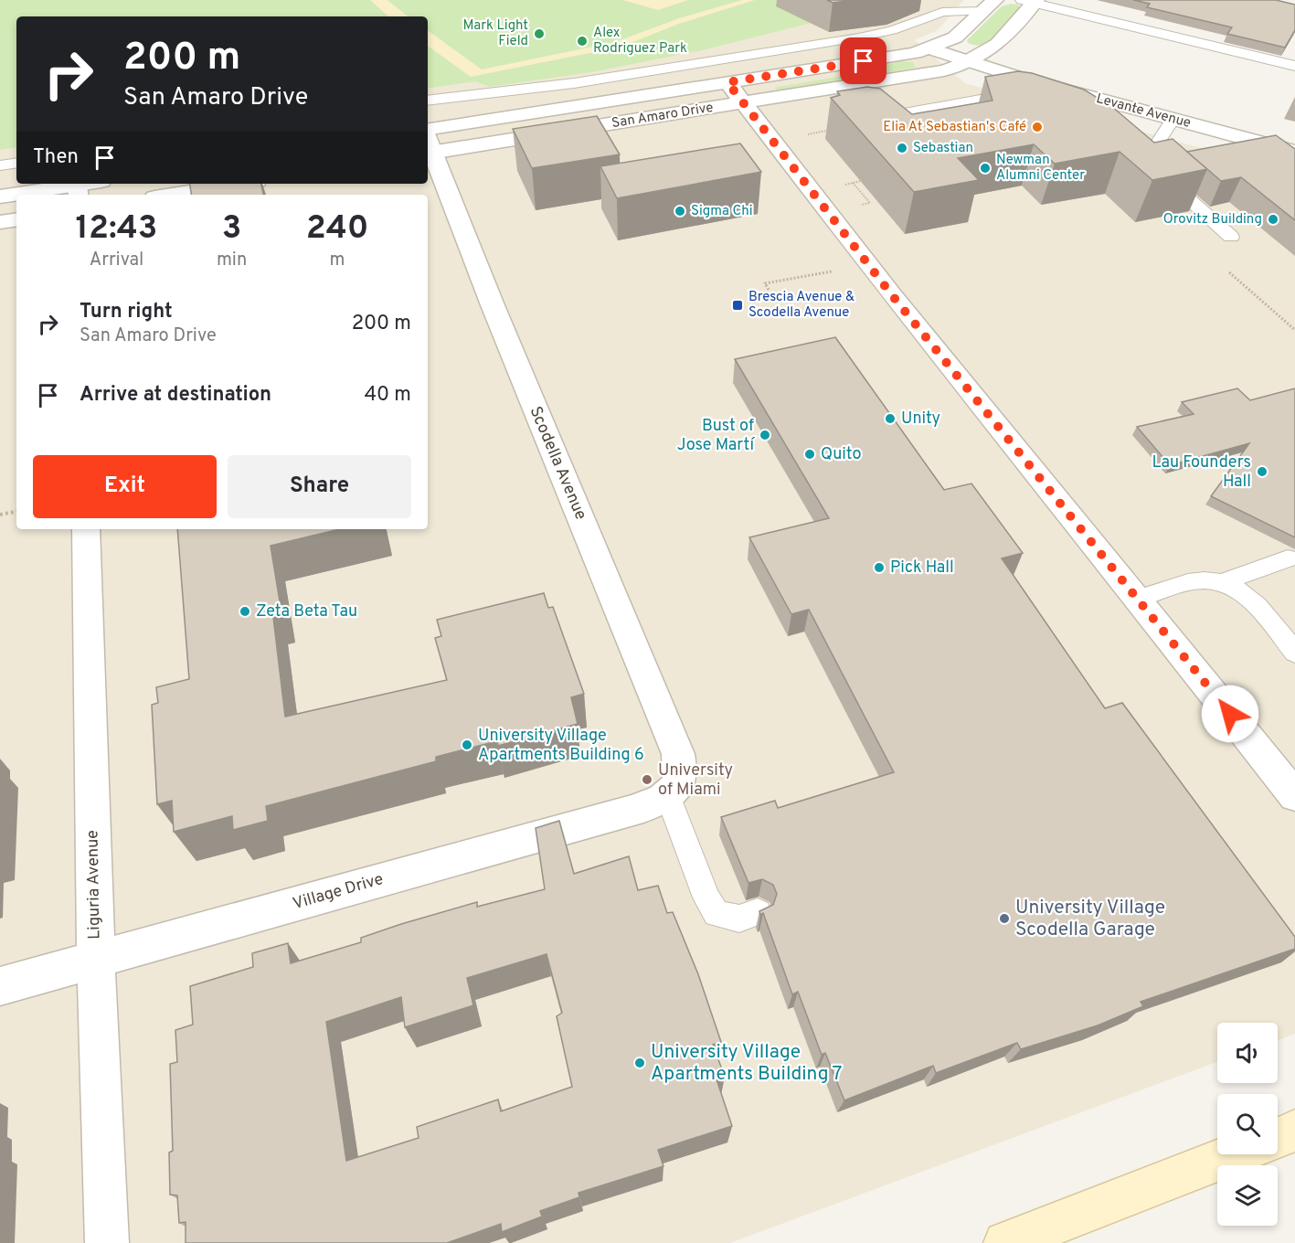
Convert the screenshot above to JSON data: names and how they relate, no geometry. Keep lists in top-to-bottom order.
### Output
{
  "streets": {
    "street": [
      "Levante Avenue",
      "San Amaro Drive",
      "Scodella Avenue",
      "Liguria Avenue",
      "Village Drive"
    ]
  },
  "crossings": [
    ["Levante Avenue", "San Amaro Drive"],
    ["Scodella Avenue", "Village Drive"],
    ["Liguria Avenue", "Village Drive"]
  ],
  "places": {
    "other": [
      "Mark Light Field",
      "Alex Rodriguez Park",
      "Elia At Sebastian's Café",
      "Sebastian",
      "Newman Alumni Center",
      "Sigma Chi",
      "Orovitz Building",
      "Unity",
      "Bust of Jose Martí",
      "Quito",
      "Lau Founders Hall",
      "Pick Hall",
      "Zeta Beta Tau",
      "University Village Apartments Building 6",
      "University of Miami",
      "University Village Scodella Garage",
      "University Village Apartments Building 7"
    ],
    "transit": ["Brescia Avenue & Scodella Avenue"]
  },
  "page": {
    "turn": ["200 m", "San Amaro Drive"],
    "then": "Then",
    "eta": [
      "12:43",
      "Arrival",
      "3",
      "min",
      "240",
      "m"
    ],
    "list": [
      {
        "name": "Turn right",
        "note": "San Amaro Drive",
        "value": "200 m"
      },
      {
        "name": "Arrive at destination",
        "value": "40 m"
      }
    ],
    "buttons": ["Exit", "Share"]
  }
}
